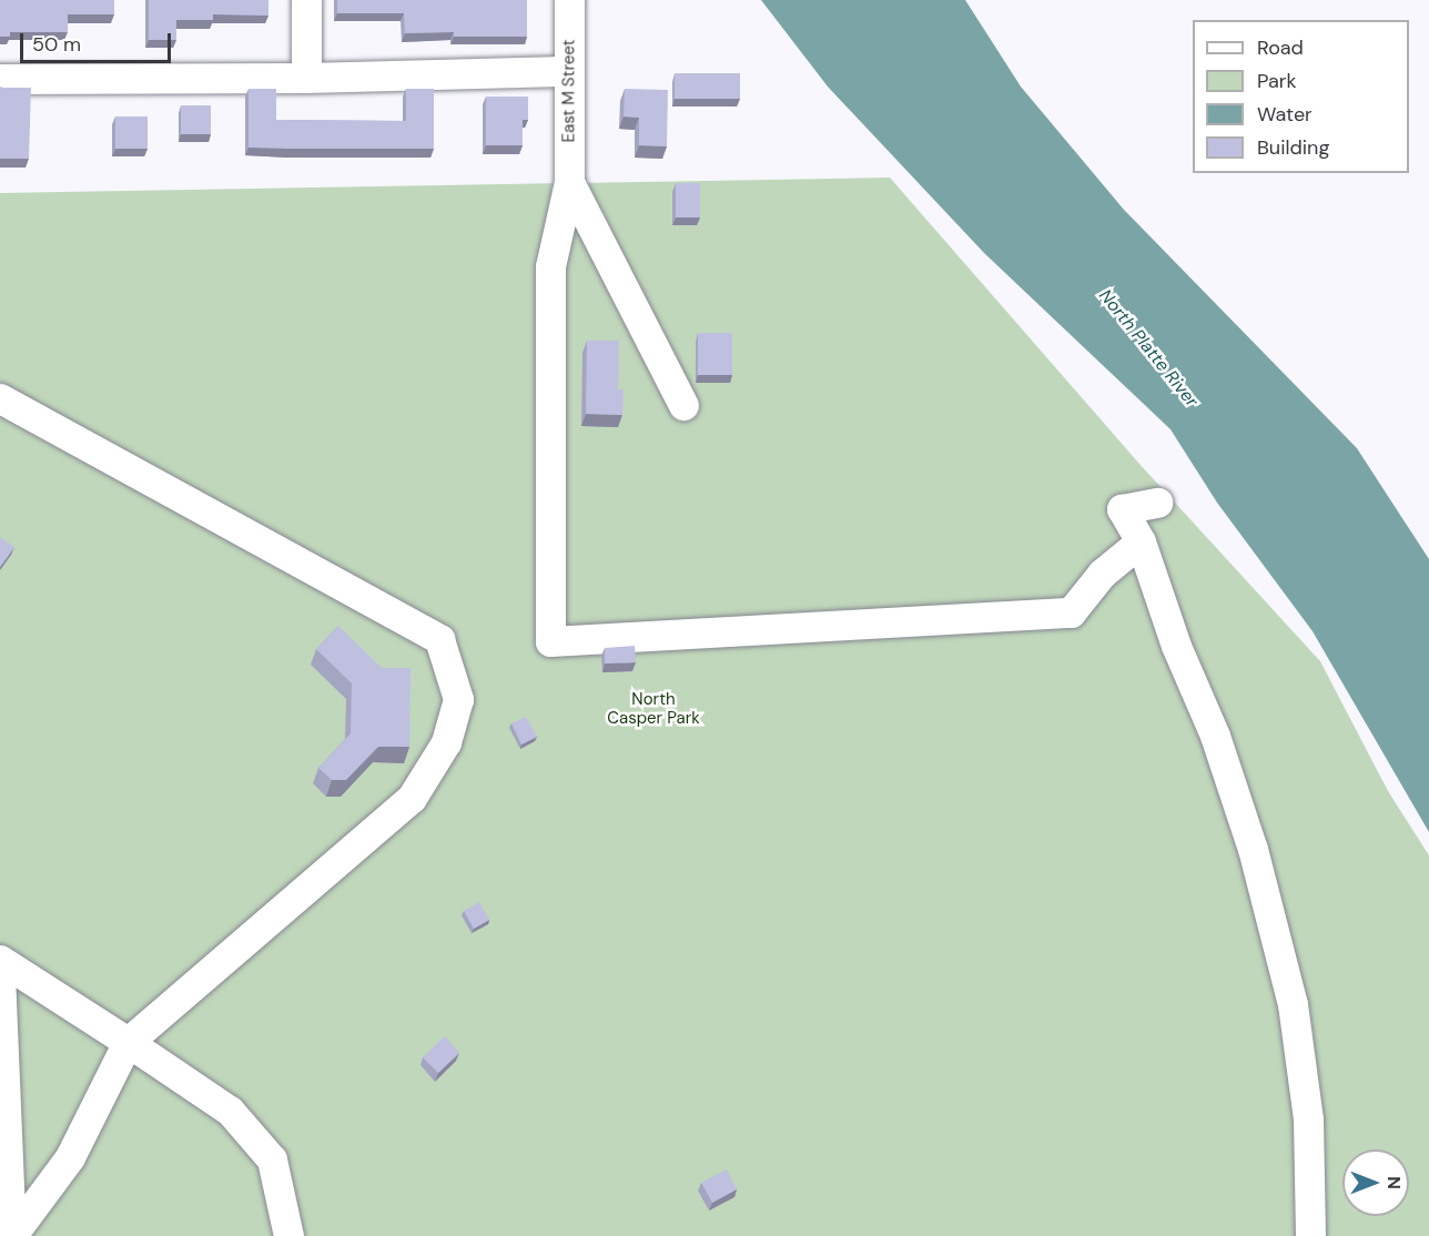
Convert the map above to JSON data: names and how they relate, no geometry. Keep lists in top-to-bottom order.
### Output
{
  "streets": {
    "street": ["East M Street"]
  },
  "water": ["North Platte River"],
  "parks": ["North Casper Park"],
  "legend": [
    "Road",
    "Park",
    "Water",
    "Building"
  ],
  "scale_bar": "50 m",
  "north": "right"
}
